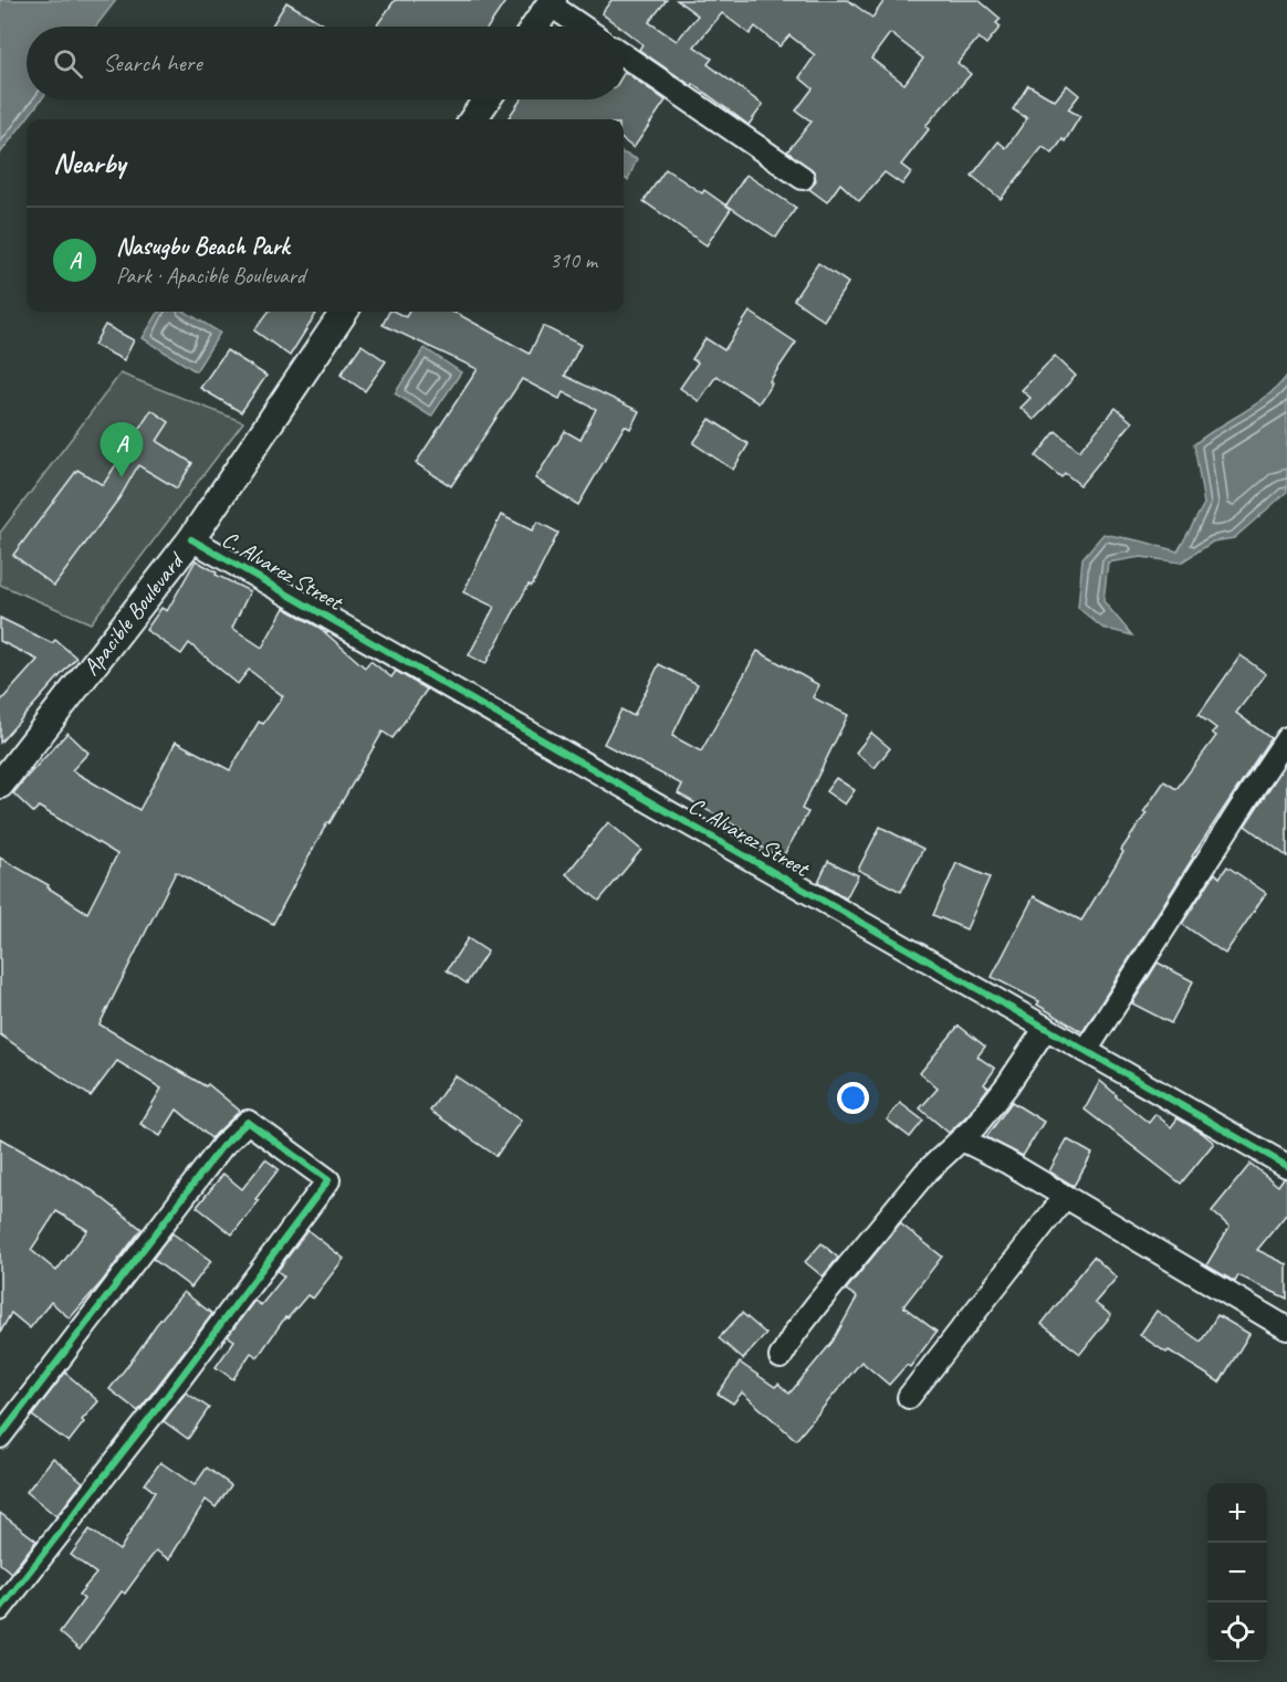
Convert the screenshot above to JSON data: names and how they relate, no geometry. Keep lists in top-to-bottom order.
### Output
{
  "streets": {
    "street": ["C. Alvarez Street", "Apacible Boulevard"]
  },
  "crossings": [
    ["C. Alvarez Street", "Apacible Boulevard"]
  ],
  "page": {
    "search": "Search here",
    "heading": "Nearby",
    "list": [
      {
        "mark": "A",
        "name": "Nasugbu Beach Park",
        "note": "Park · Apacible Boulevard",
        "value": "310 m"
      }
    ],
    "pins": "A",
    "map_buttons": ["+", "−"]
  }
}
